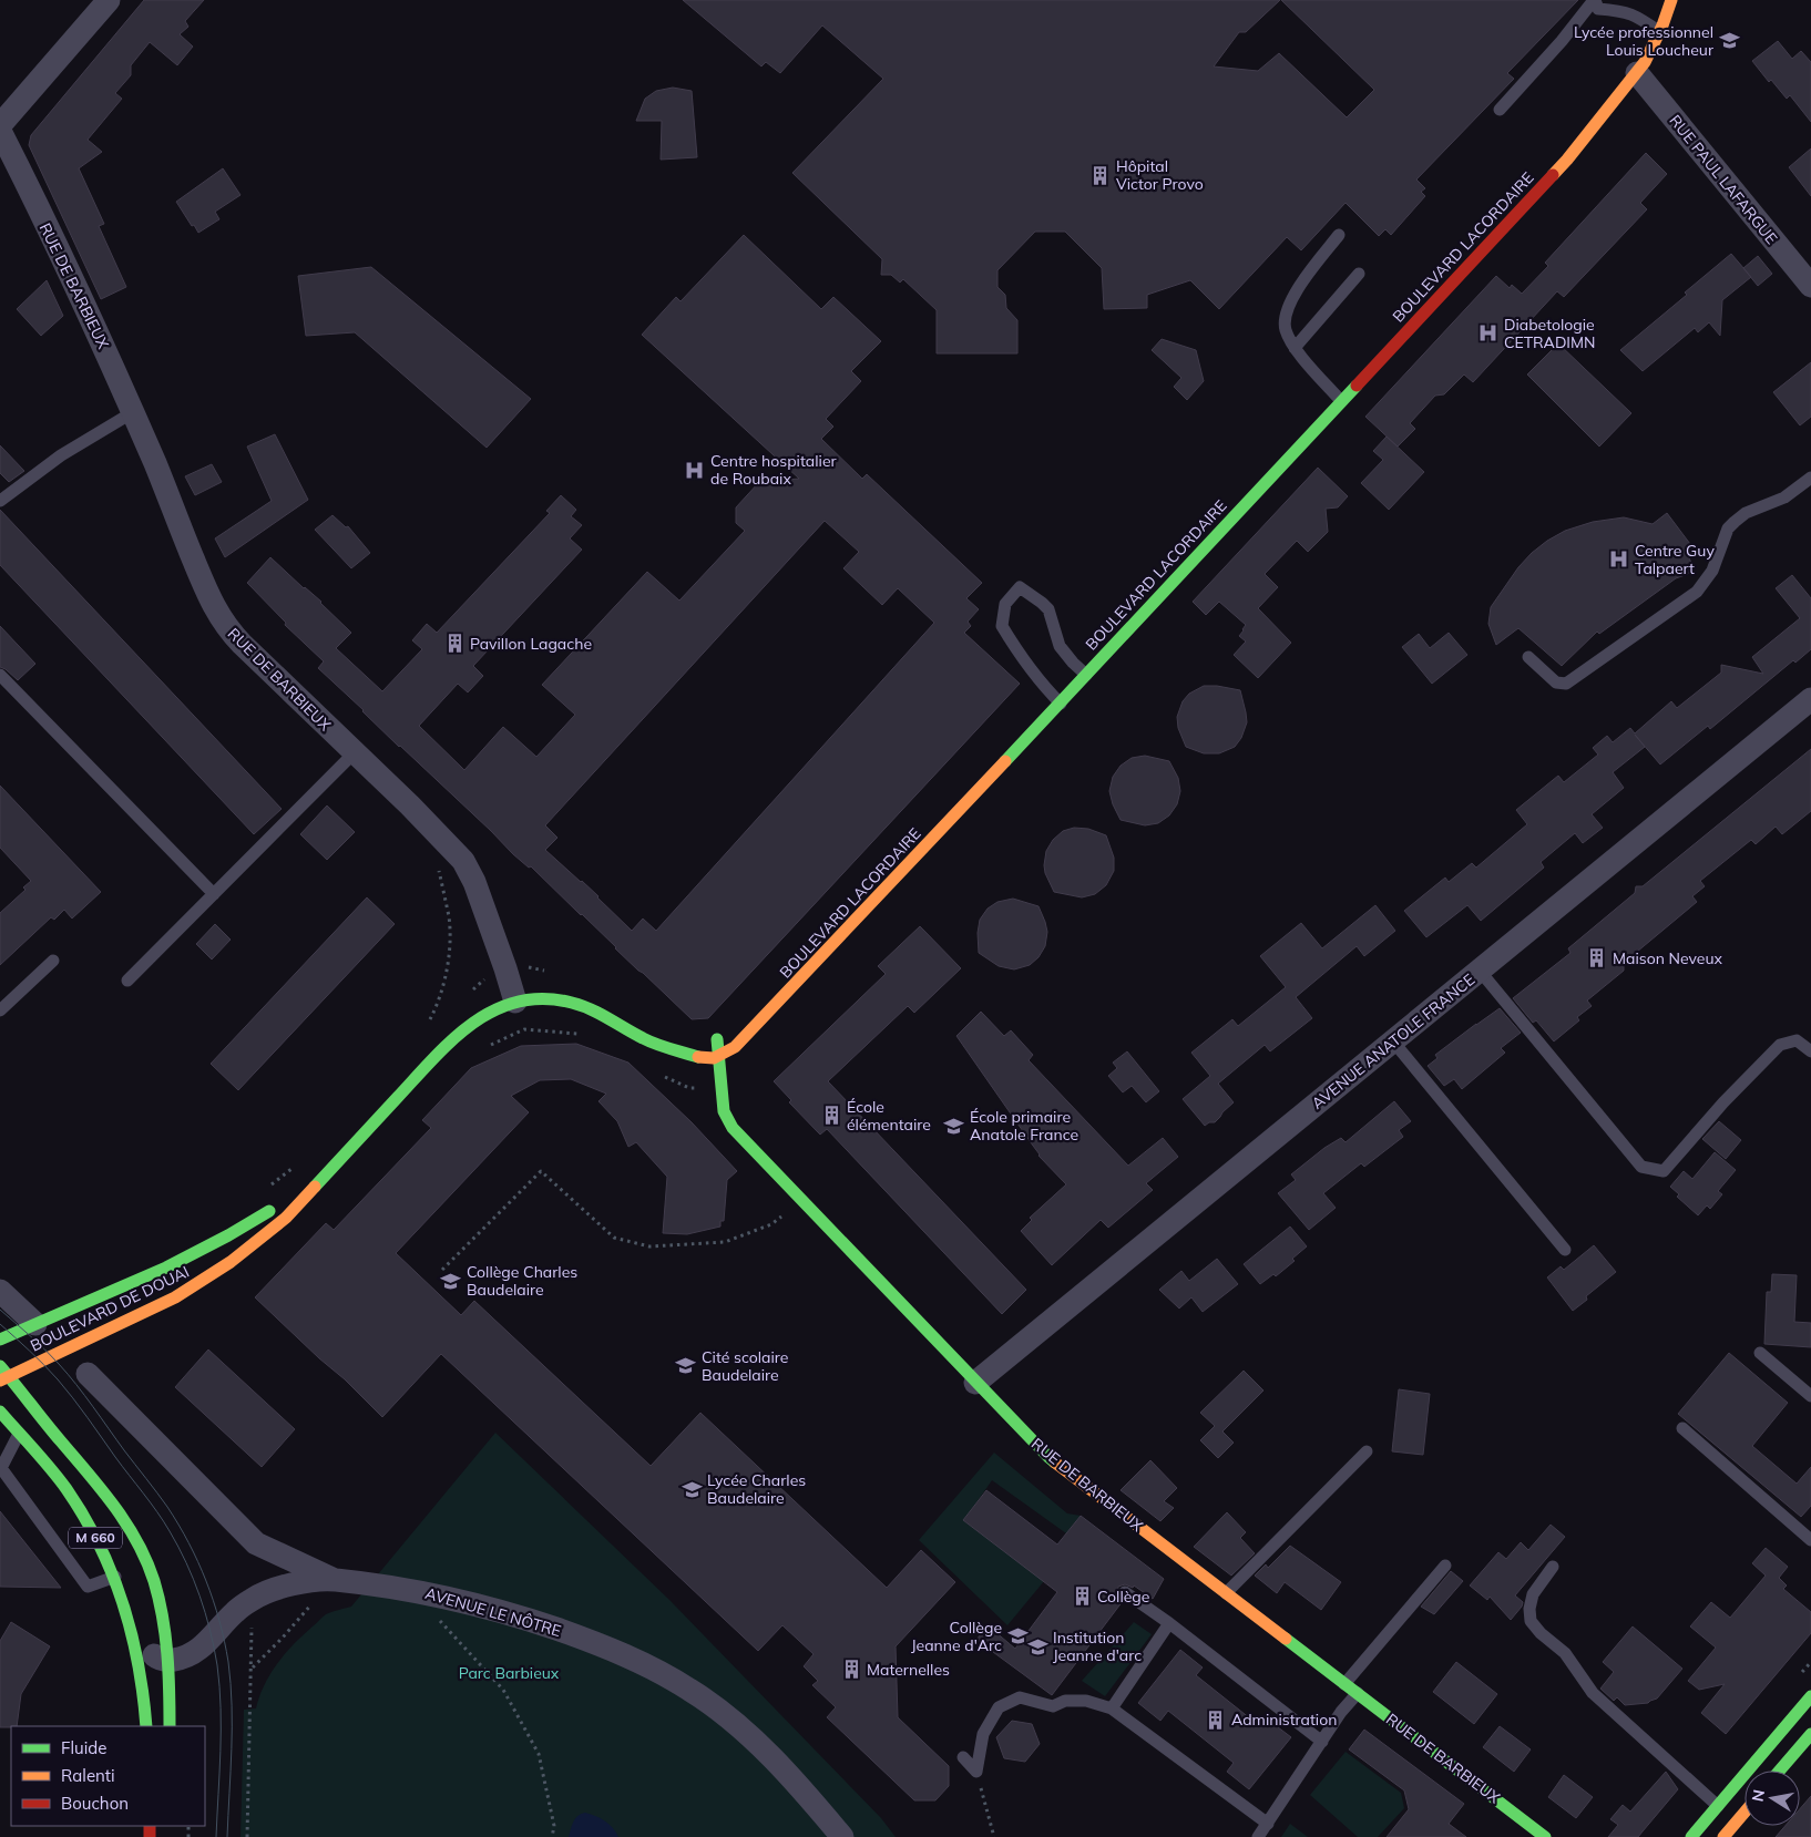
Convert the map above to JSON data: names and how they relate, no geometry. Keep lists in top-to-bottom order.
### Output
{
  "streets": {
    "main road": [
      "BOULEVARD LACORDAIRE",
      "RUE DE BARBIEUX",
      "BOULEVARD DE DOUAI",
      "M 660"
    ],
    "street": ["RUE PAUL LAFARGUE", "AVENUE ANATOLE FRANCE", "AVENUE LE NÔTRE"]
  },
  "crossings": [
    ["RUE PAUL LAFARGUE", "BOULEVARD LACORDAIRE"],
    ["BOULEVARD LACORDAIRE", "RUE DE BARBIEUX"],
    ["RUE DE BARBIEUX", "AVENUE ANATOLE FRANCE"],
    ["RUE DE BARBIEUX", "BOULEVARD DE DOUAI"],
    ["BOULEVARD DE DOUAI", "M 660"],
    ["M 660", "AVENUE LE NÔTRE"]
  ],
  "parks": ["Parc Barbieux"],
  "places": {
    "school or university": [
      "Lycée professionnel Louis Loucheur",
      "École primaire Anatole France",
      "Collège Charles Baudelaire",
      "Cité scolaire Baudelaire",
      "Lycée Charles Baudelaire",
      "Collège Jeanne d'Arc",
      "Institution Jeanne d'arc"
    ],
    "building": [
      "Hôpital Victor Provo",
      "Pavillon Lagache",
      "Maison Neveux",
      "École élémentaire",
      "Collège",
      "Maternelles",
      "Administration"
    ],
    "hospital": ["Diabetologie CETRADIMN", "Centre hospitalier de Roubaix", "Centre Guy Talpaert"]
  },
  "legend": ["Fluide", "Ralenti", "Bouchon"],
  "north": "left"
}
